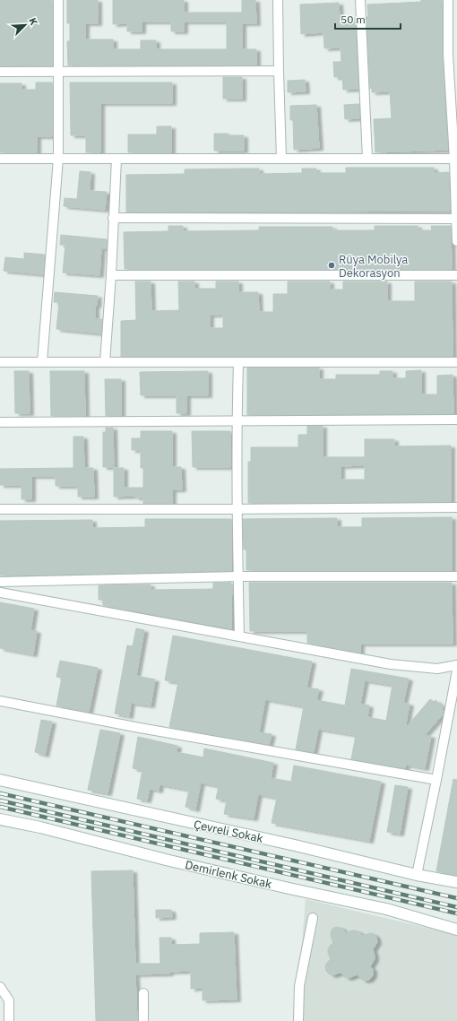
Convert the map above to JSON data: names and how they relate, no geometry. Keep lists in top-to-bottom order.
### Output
{
  "streets": {
    "street": ["Çevreli Sokak", "Demirlenk Sokak"]
  },
  "places": ["Rüya Mobilya Dekorasyon"],
  "scale_bar": "50 m",
  "north": "top right"
}
